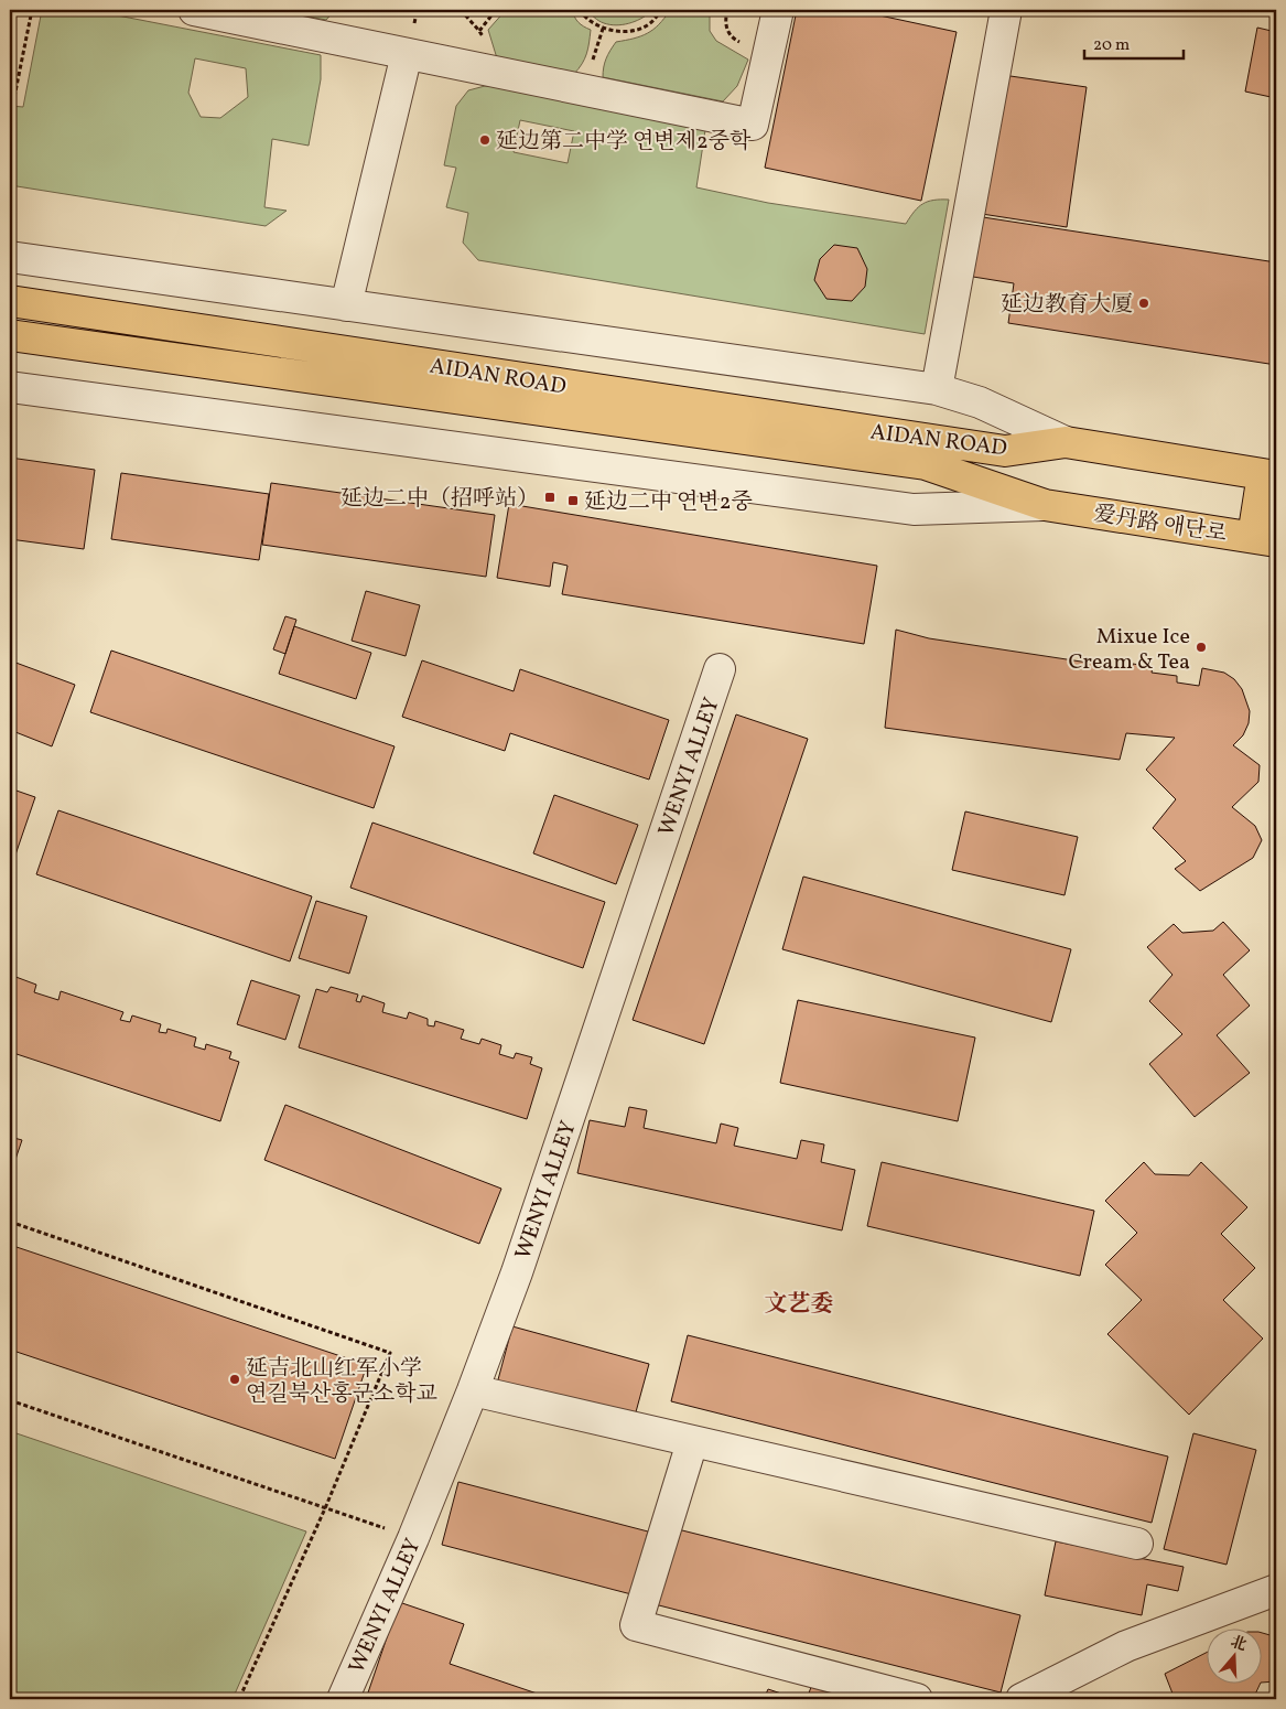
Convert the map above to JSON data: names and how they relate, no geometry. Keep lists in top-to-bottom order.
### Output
{
  "streets": {
    "main road": ["AIDAN ROAD", "爱丹路 애단로"],
    "street": ["WENYI ALLEY"]
  },
  "crossings": [
    ["AIDAN ROAD", "爱丹路 애단로"]
  ],
  "districts": ["文艺委"],
  "places": {
    "other": [
      "延边第二中学 연변제2중학",
      "延边教育大厦",
      "Mixue Ice Cream & Tea",
      "延吉北山红军小学 연길북산홍군소학교"
    ],
    "transit": ["延边二中（招呼站）", "延边二中 연변2중"]
  },
  "scale_bar": "20 m",
  "north": "top"
}
